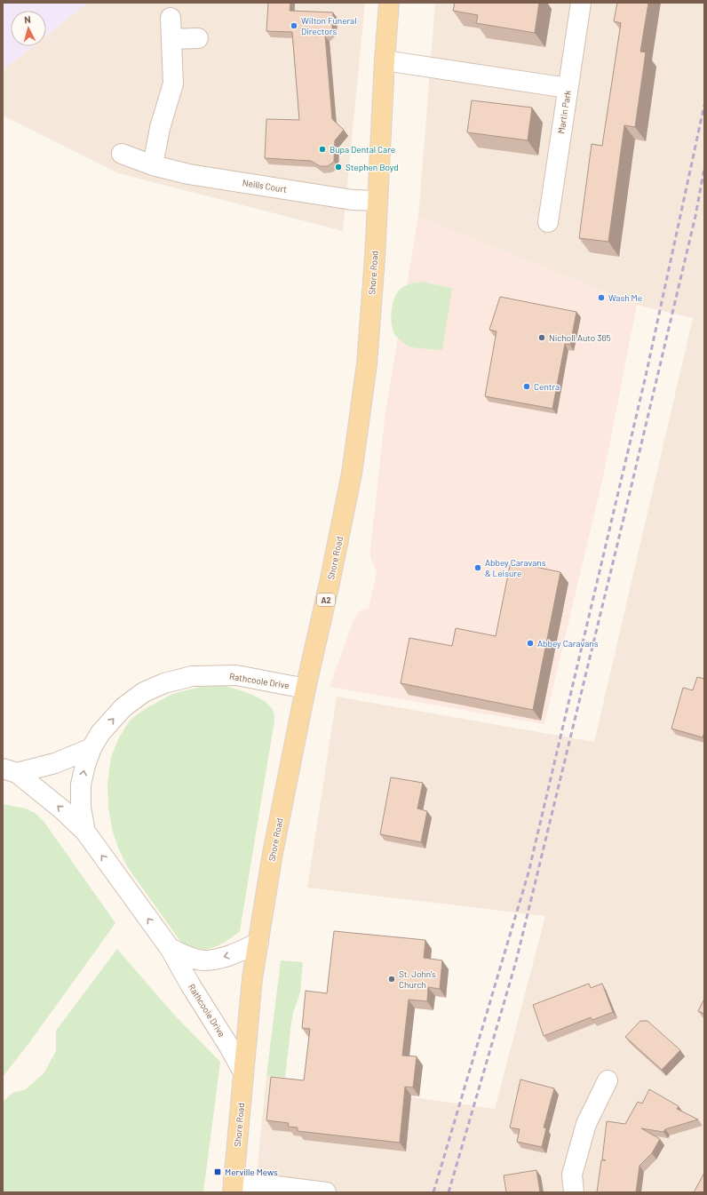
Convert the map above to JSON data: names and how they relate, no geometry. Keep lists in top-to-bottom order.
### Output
{
  "streets": {
    "main road": ["Shore Road", "A2"],
    "street": ["Martin Park", "Neills Court", "Rathcoole Drive"]
  },
  "crossings": [
    ["Neills Court", "Shore Road"],
    ["Shore Road", "Rathcoole Drive"]
  ],
  "places": {
    "other": [
      "Wilton Funeral Directors",
      "Bupa Dental Care",
      "Stephen Boyd",
      "Wash Me",
      "Nicholl Auto 365",
      "Centra",
      "Abbey Caravans & Leisure",
      "Abbey Caravans",
      "St. John's Church"
    ],
    "transit": ["Merville Mews"]
  },
  "north": "top"
}
